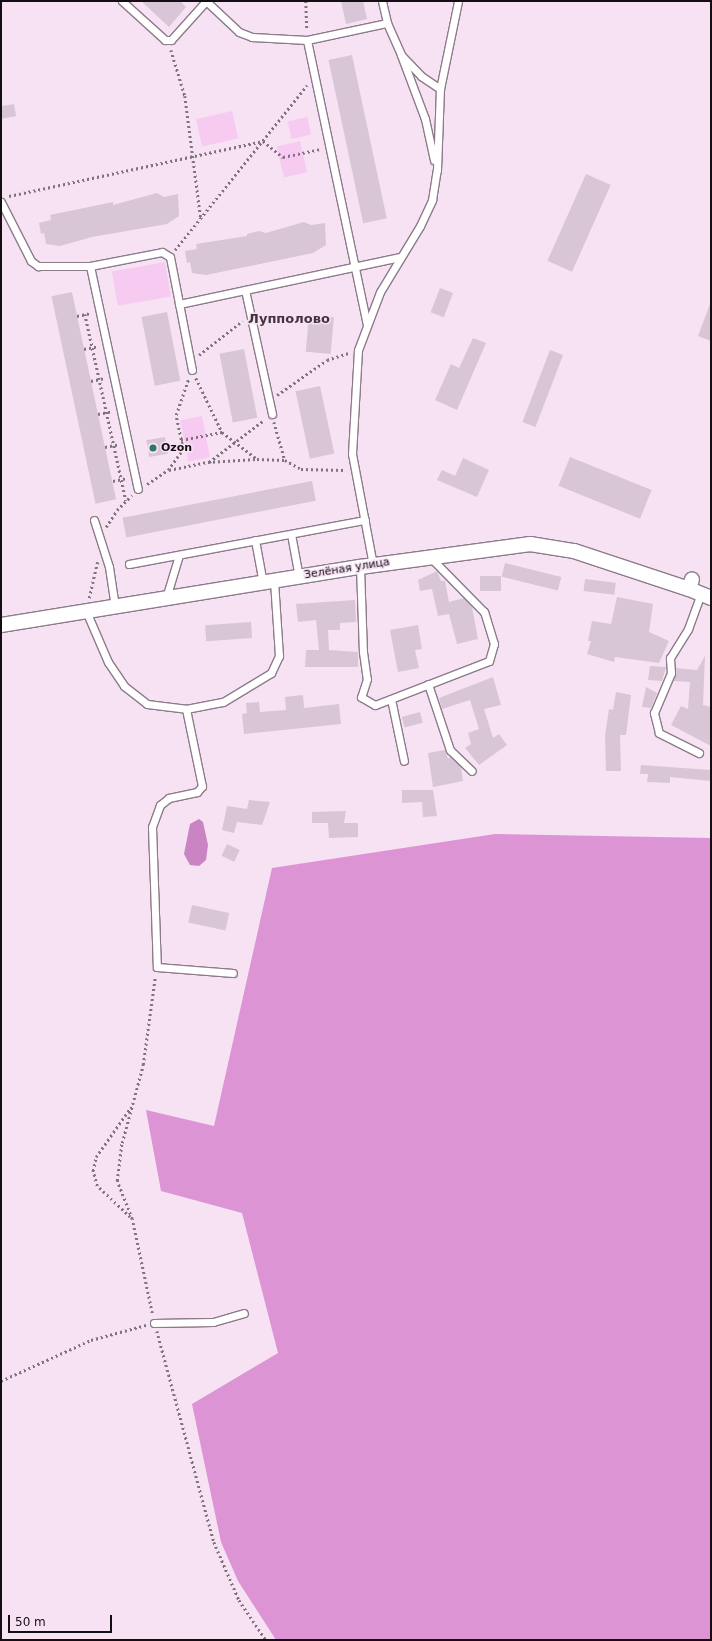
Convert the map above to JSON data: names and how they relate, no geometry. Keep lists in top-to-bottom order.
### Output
{
  "streets": {
    "street": ["Зелёная улица"]
  },
  "districts": ["Лупполово"],
  "places": ["Ozon"],
  "scale_bar": "50 m"
}
